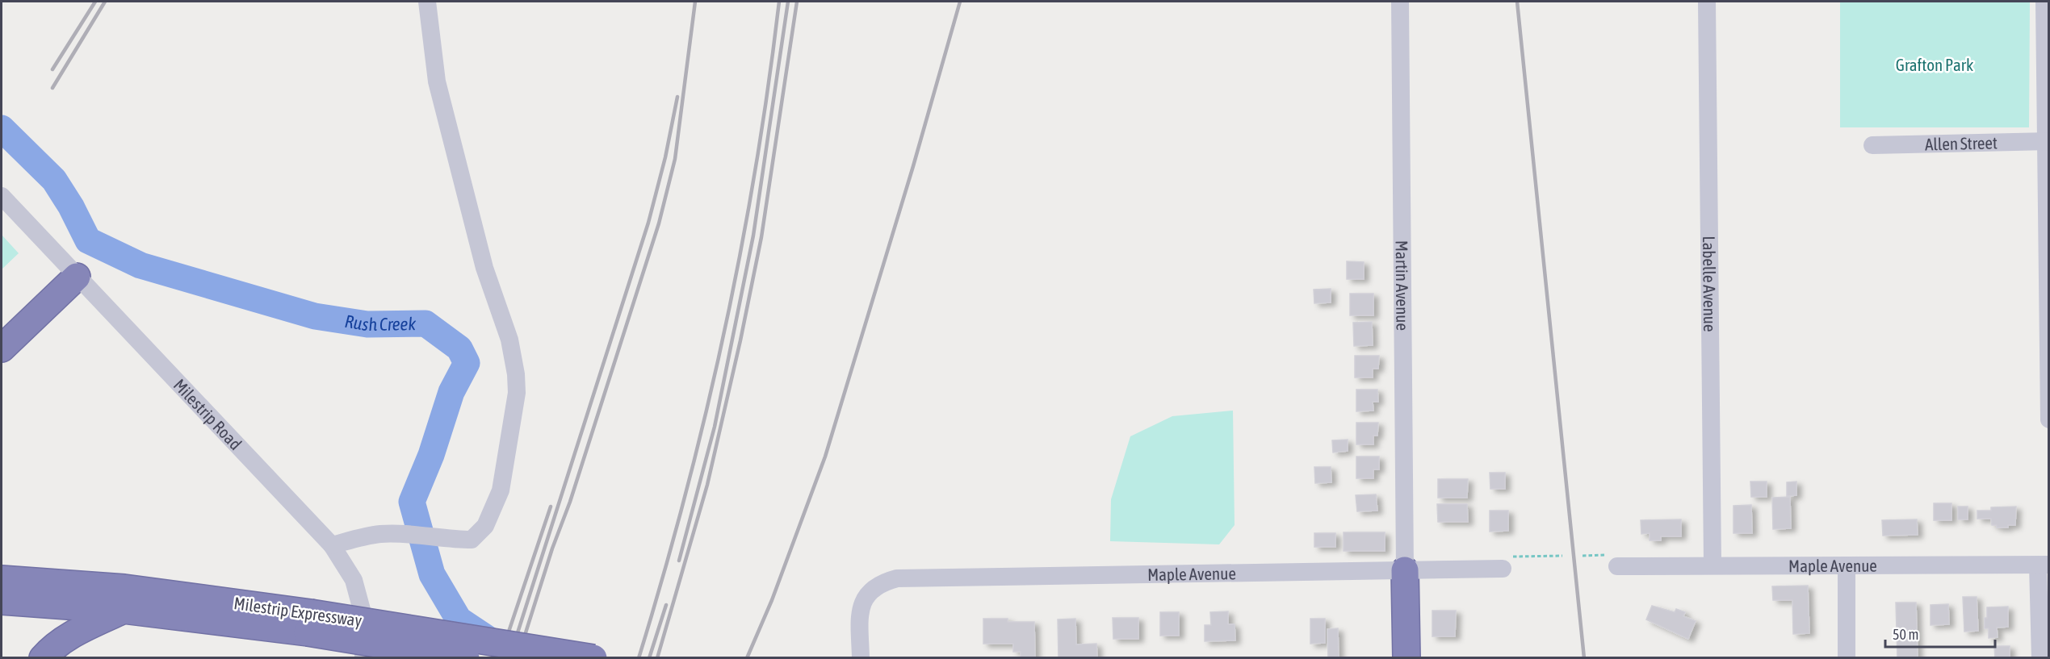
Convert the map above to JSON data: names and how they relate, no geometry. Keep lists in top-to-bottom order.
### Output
{
  "streets": {
    "highway": ["Milestrip Expressway"],
    "street": [
      "Allen Street",
      "Labelle Avenue",
      "Martin Avenue",
      "Milestrip Road",
      "Maple Avenue"
    ]
  },
  "crossings": [
    ["Labelle Avenue", "Maple Avenue"],
    ["Martin Avenue", "Maple Avenue"]
  ],
  "water": ["Rush Creek"],
  "parks": ["Grafton Park"],
  "scale_bar": "50 m"
}
